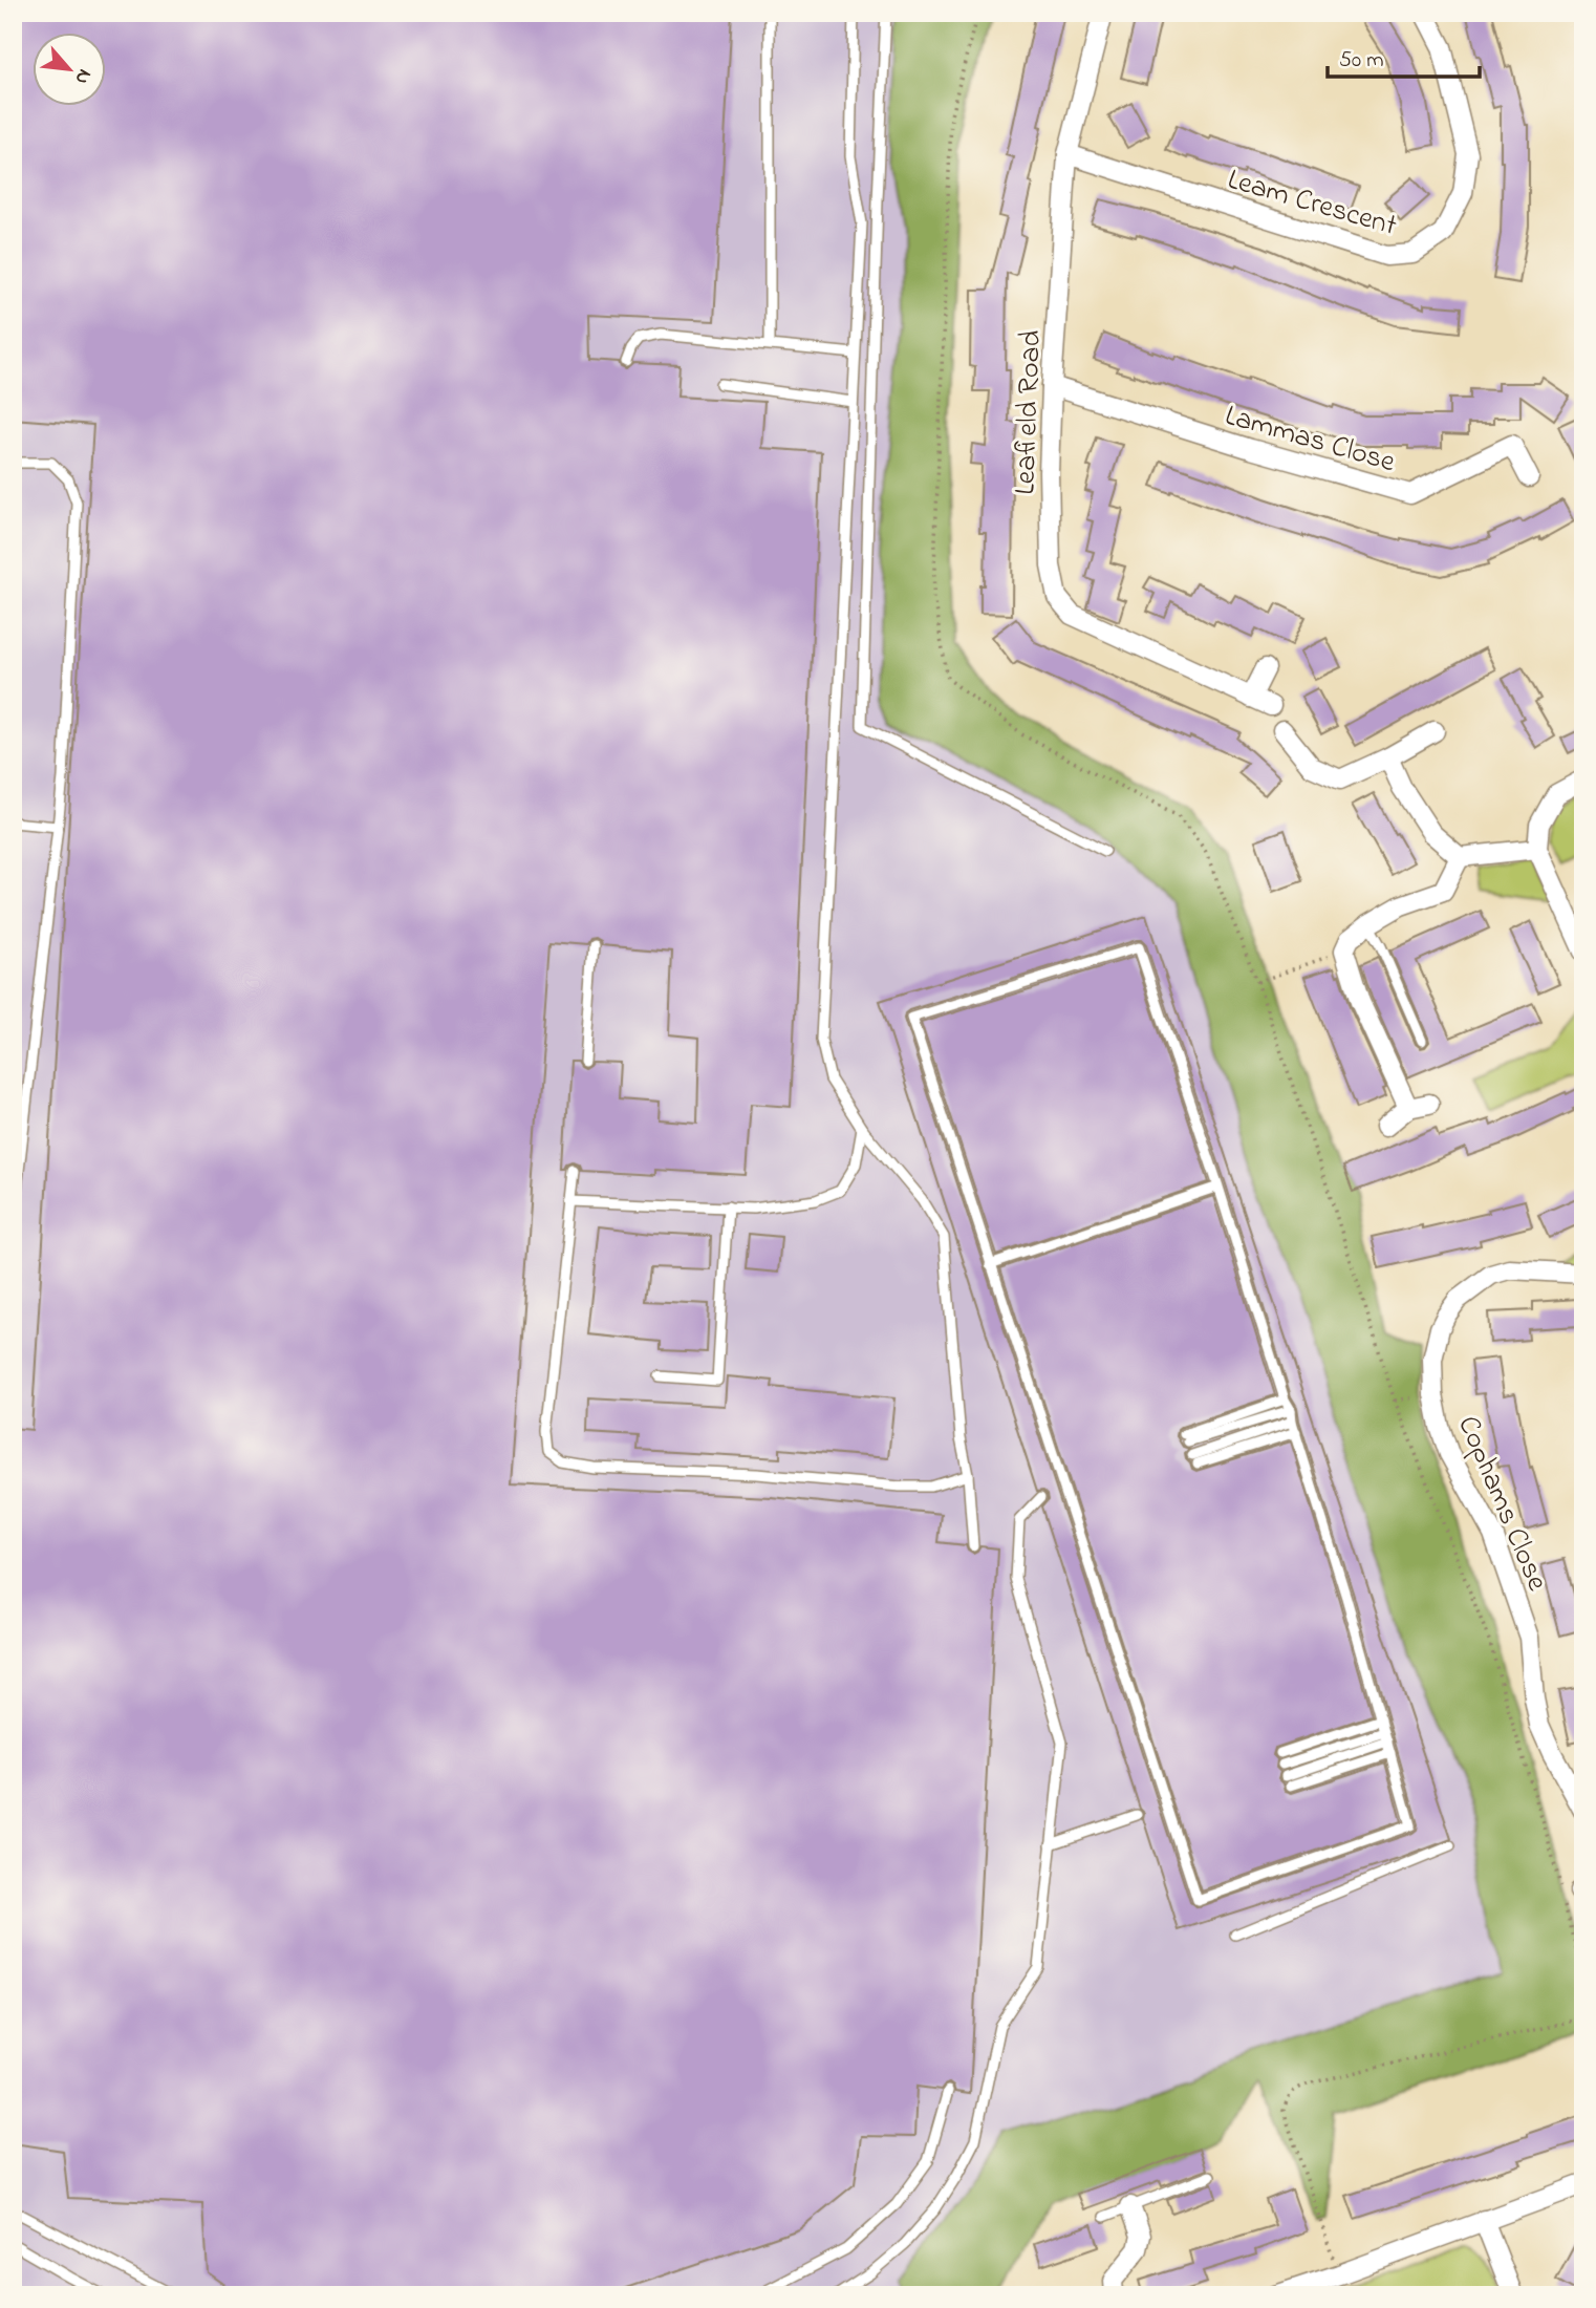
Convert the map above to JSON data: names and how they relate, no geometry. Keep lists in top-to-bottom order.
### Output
{
  "streets": {
    "street": [
      "Leam Crescent",
      "Leafield Road",
      "Lammas Close",
      "Cophams Close"
    ]
  },
  "crossings": [
    ["Leam Crescent", "Leafield Road"],
    ["Leafield Road", "Lammas Close"]
  ],
  "scale_bar": "50 m",
  "north": "bottom right"
}
